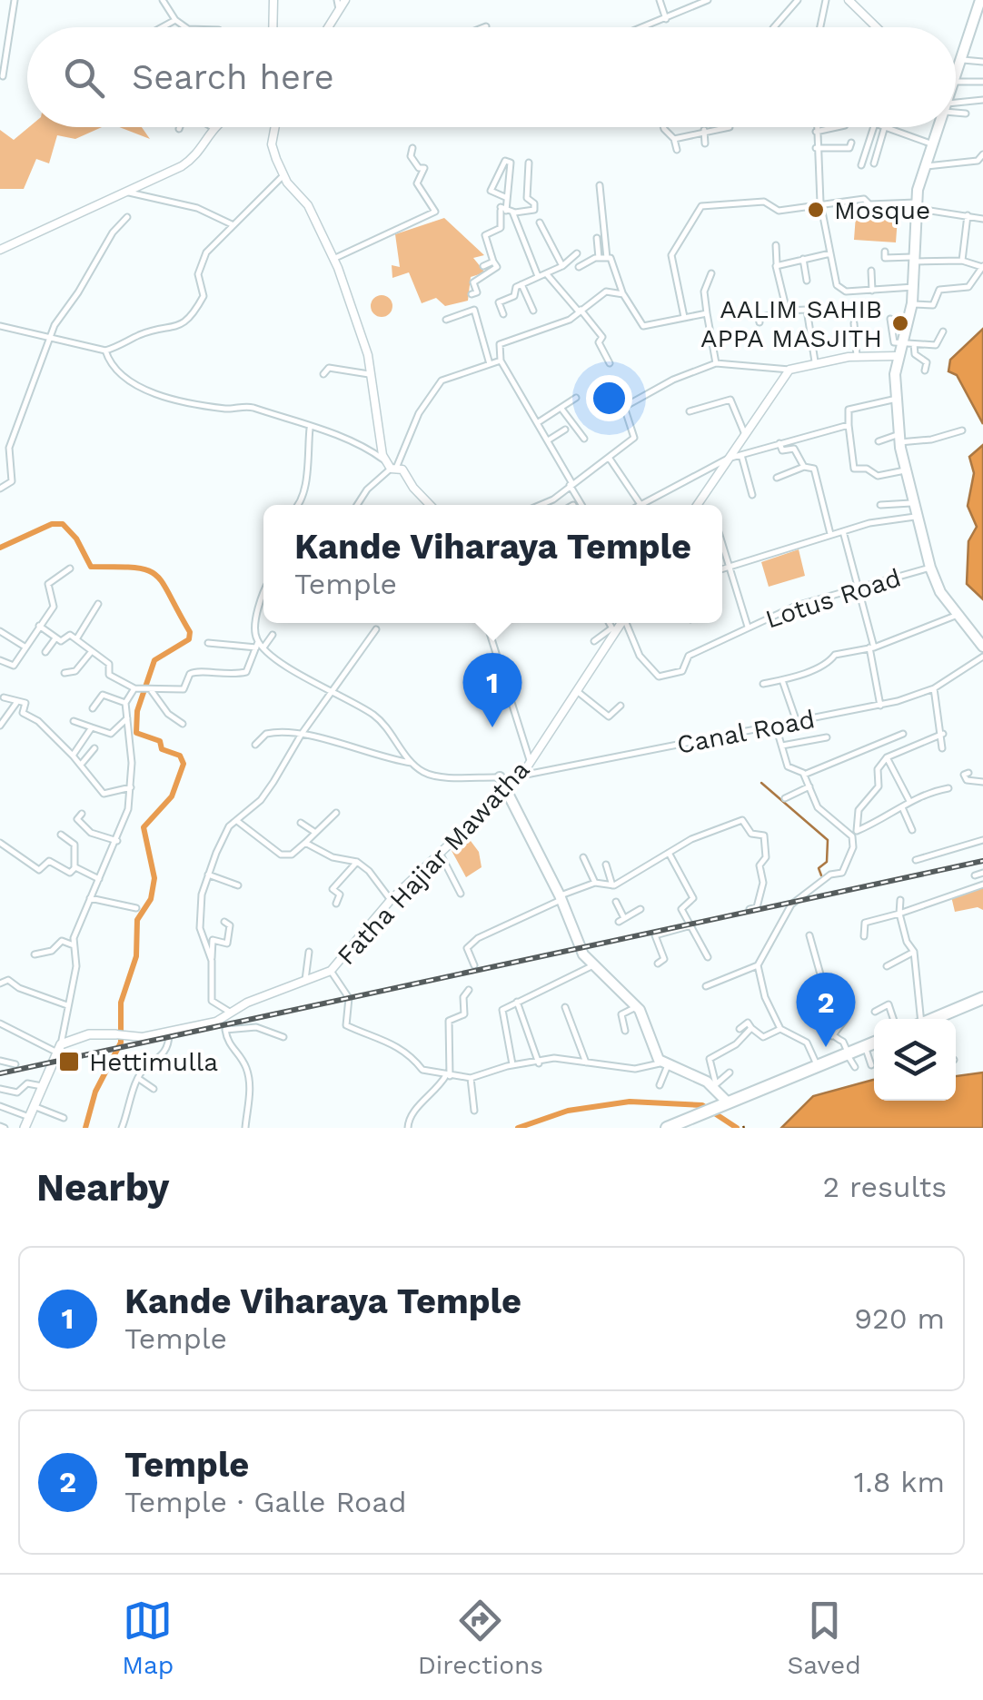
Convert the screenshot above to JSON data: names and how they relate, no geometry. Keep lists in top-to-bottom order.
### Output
{
  "streets": {
    "street": ["Lotus Road", "Canal Road", "Fatha Hajiar Mawatha"]
  },
  "crossings": [
    ["Canal Road", "Fatha Hajiar Mawatha"]
  ],
  "places": {
    "other": ["Mosque", "AALIM SAHIB APPA MASJITH"],
    "transit": ["Hettimulla"]
  },
  "page": {
    "search": "Search here",
    "popup": ["Kande Viharaya Temple", "Temple"],
    "pins": ["1", "2"],
    "heading": ["Nearby", "2 results"],
    "list": [
      {
        "mark": "1",
        "name": "Kande Viharaya Temple",
        "note": "Temple",
        "value": "920 m"
      },
      {
        "mark": "2",
        "name": "Temple",
        "note": "Temple · Galle Road",
        "value": "1.8 km"
      }
    ],
    "nav": ["Map", "Directions", "Saved"]
  }
}
